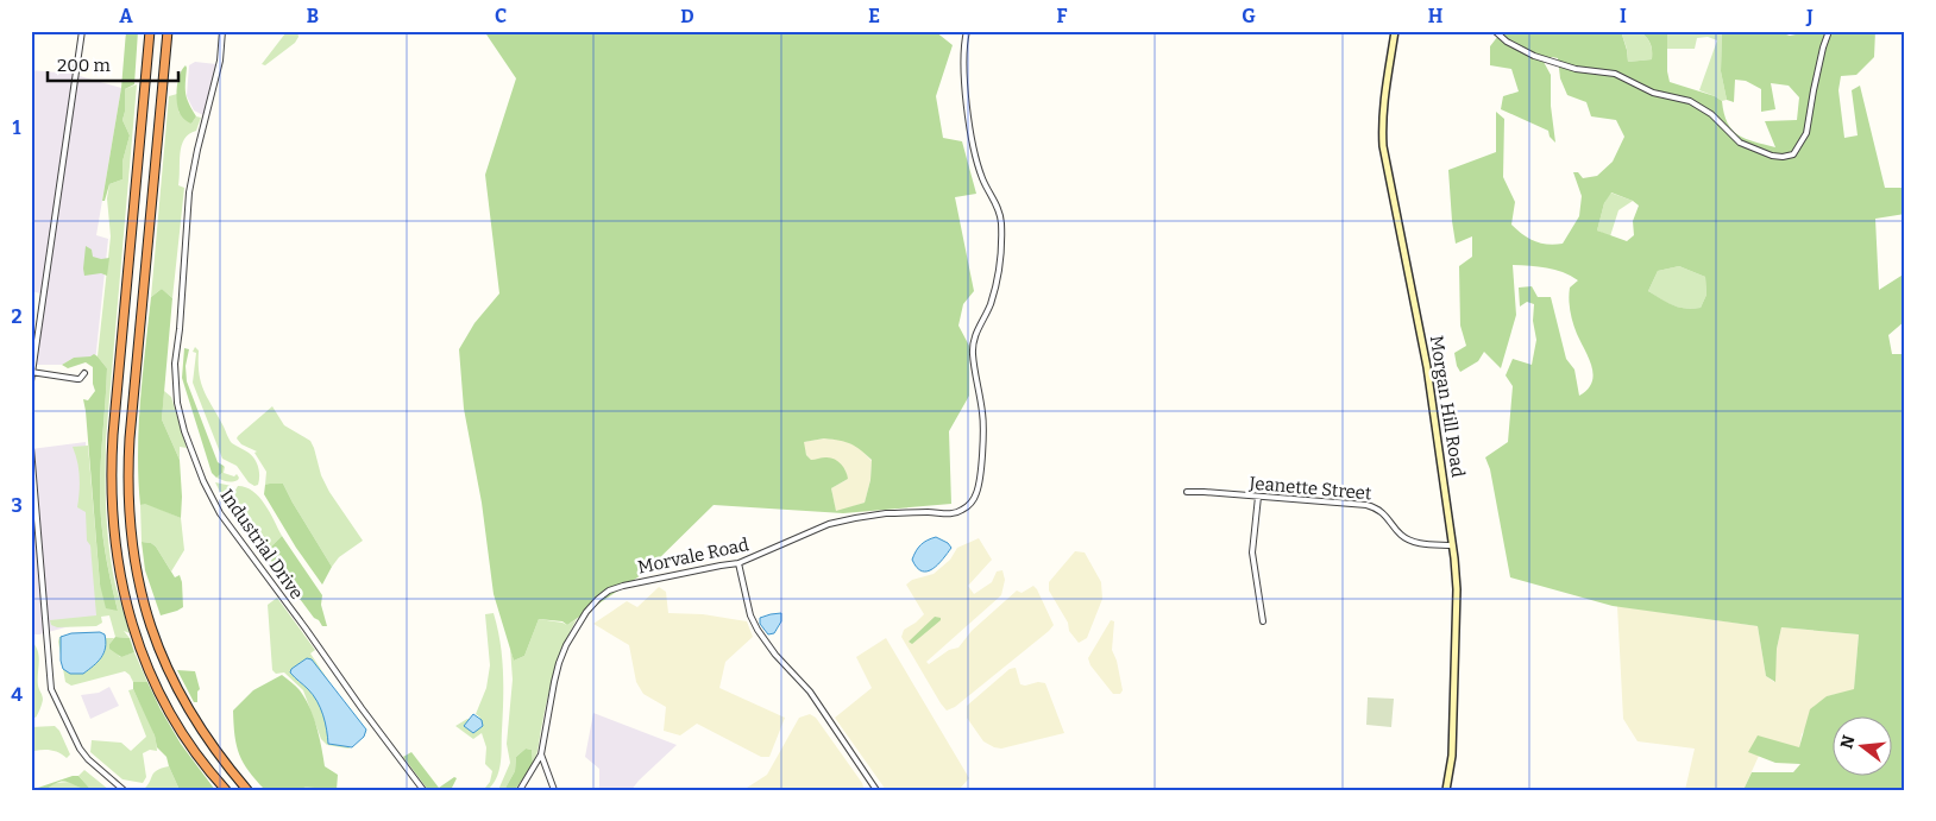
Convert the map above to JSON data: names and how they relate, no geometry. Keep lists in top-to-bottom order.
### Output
{
  "streets": {
    "main road": ["Morgan Hill Road"],
    "street": ["Jeanette Street", "Industrial Drive", "Morvale Road"]
  },
  "crossings": [
    ["Morgan Hill Road", "Jeanette Street"]
  ],
  "scale_bar": "200 m",
  "north": "left",
  "grid": {
    "columns": [
      "A",
      "B",
      "C",
      "D",
      "E",
      "F",
      "G",
      "H",
      "I",
      "J"
    ],
    "rows": [
      "1",
      "2",
      "3",
      "4"
    ]
  }
}
